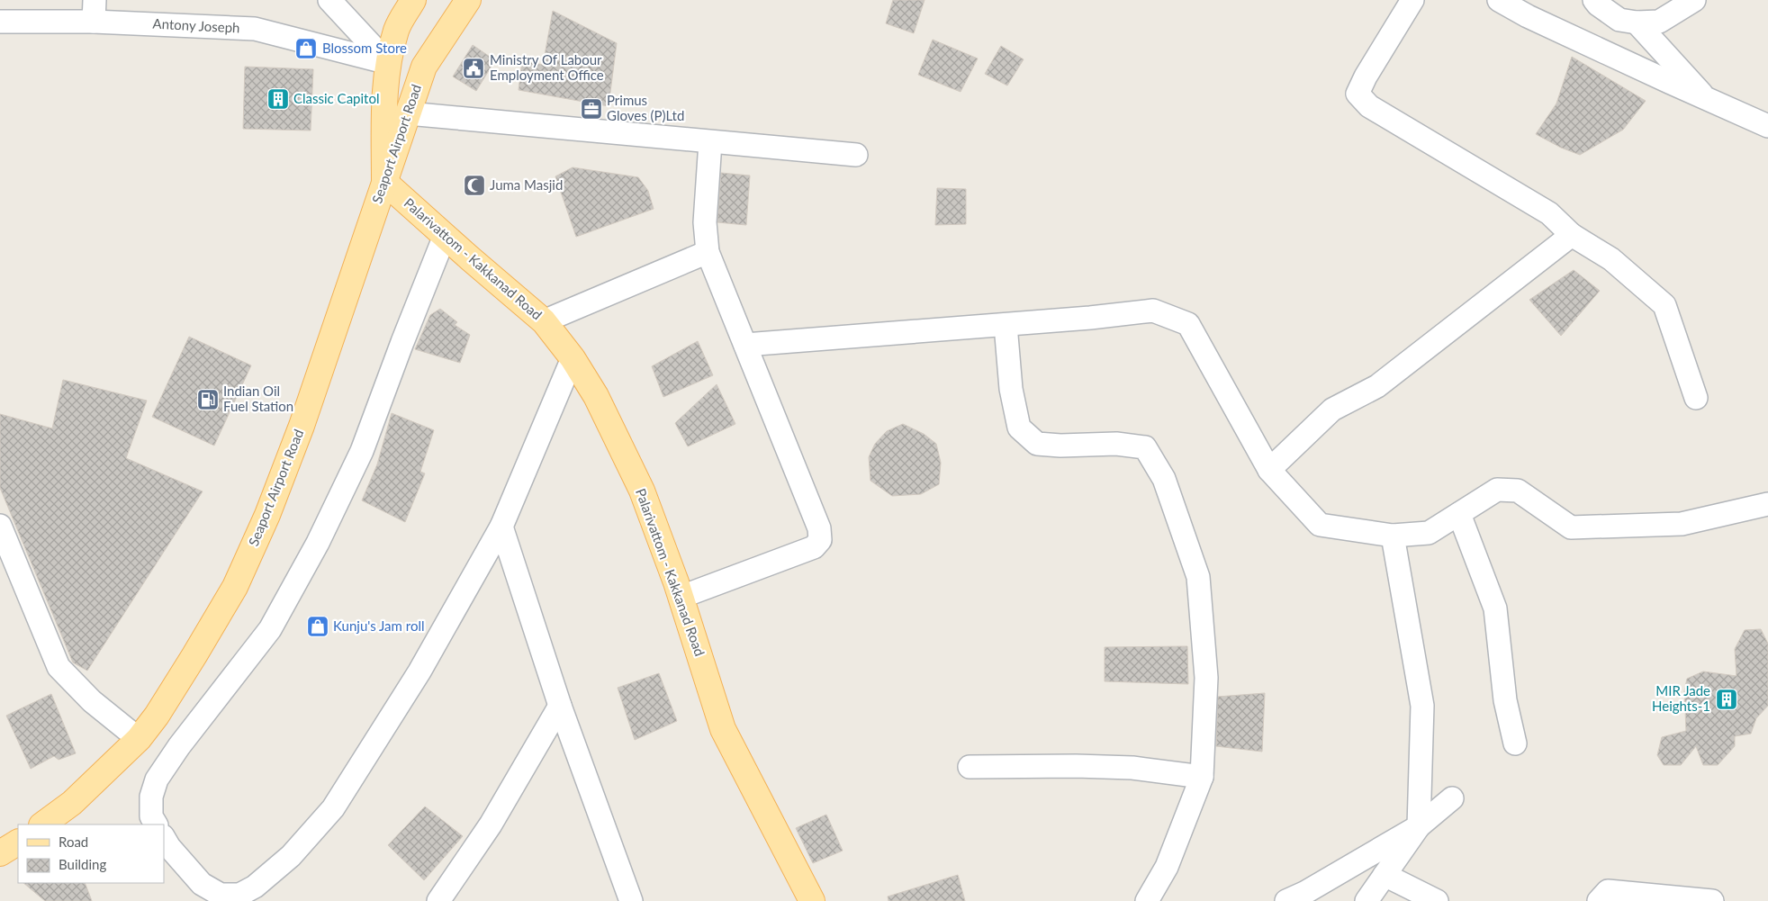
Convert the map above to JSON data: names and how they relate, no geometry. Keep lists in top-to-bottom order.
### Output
{
  "streets": {
    "main road": ["Seaport Airport Road", "Palarivattom - Kakkanad Road"],
    "street": ["Antony Joseph"]
  },
  "crossings": [
    ["Seaport Airport Road", "Palarivattom - Kakkanad Road"]
  ],
  "places": {
    "shop": ["Blossom Store", "Kunju's Jam roll"],
    "public building": ["Ministry Of Labour Employment Office"],
    "building": ["Classic Capitol", "MIR Jade Heights-1"],
    "office": ["Primus Gloves (P)Ltd"],
    "mosque": ["Juma Masjid"],
    "fuel station": ["Indian Oil Fuel Station"]
  },
  "legend": ["Road", "Building"]
}
